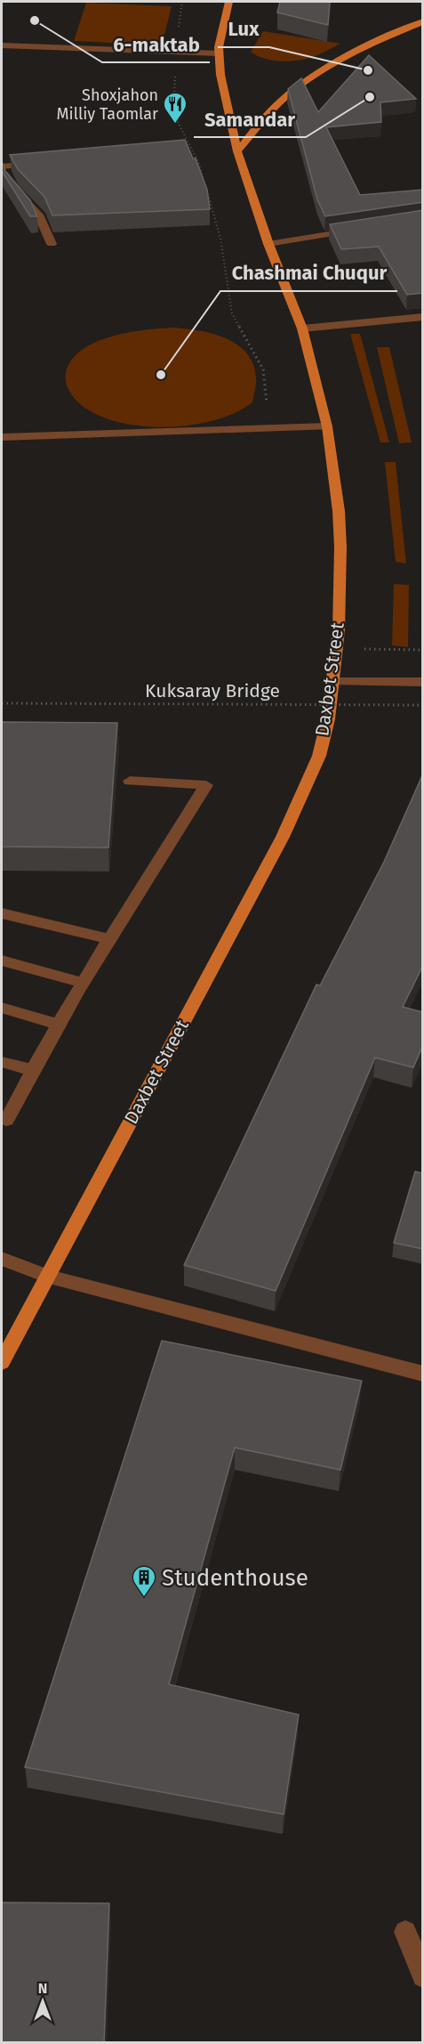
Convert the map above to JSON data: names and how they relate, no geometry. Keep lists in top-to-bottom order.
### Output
{
  "streets": {
    "main road": ["Daxbet Street"],
    "path": ["Kuksaray Bridge"]
  },
  "places": {
    "other": [
      "6-maktab",
      "Lux",
      "Samandar",
      "Chashmai Chuqur"
    ],
    "restaurant": ["Shoxjahon Milliy Taomlar"],
    "building": ["Studenthouse"]
  },
  "north": "top"
}
